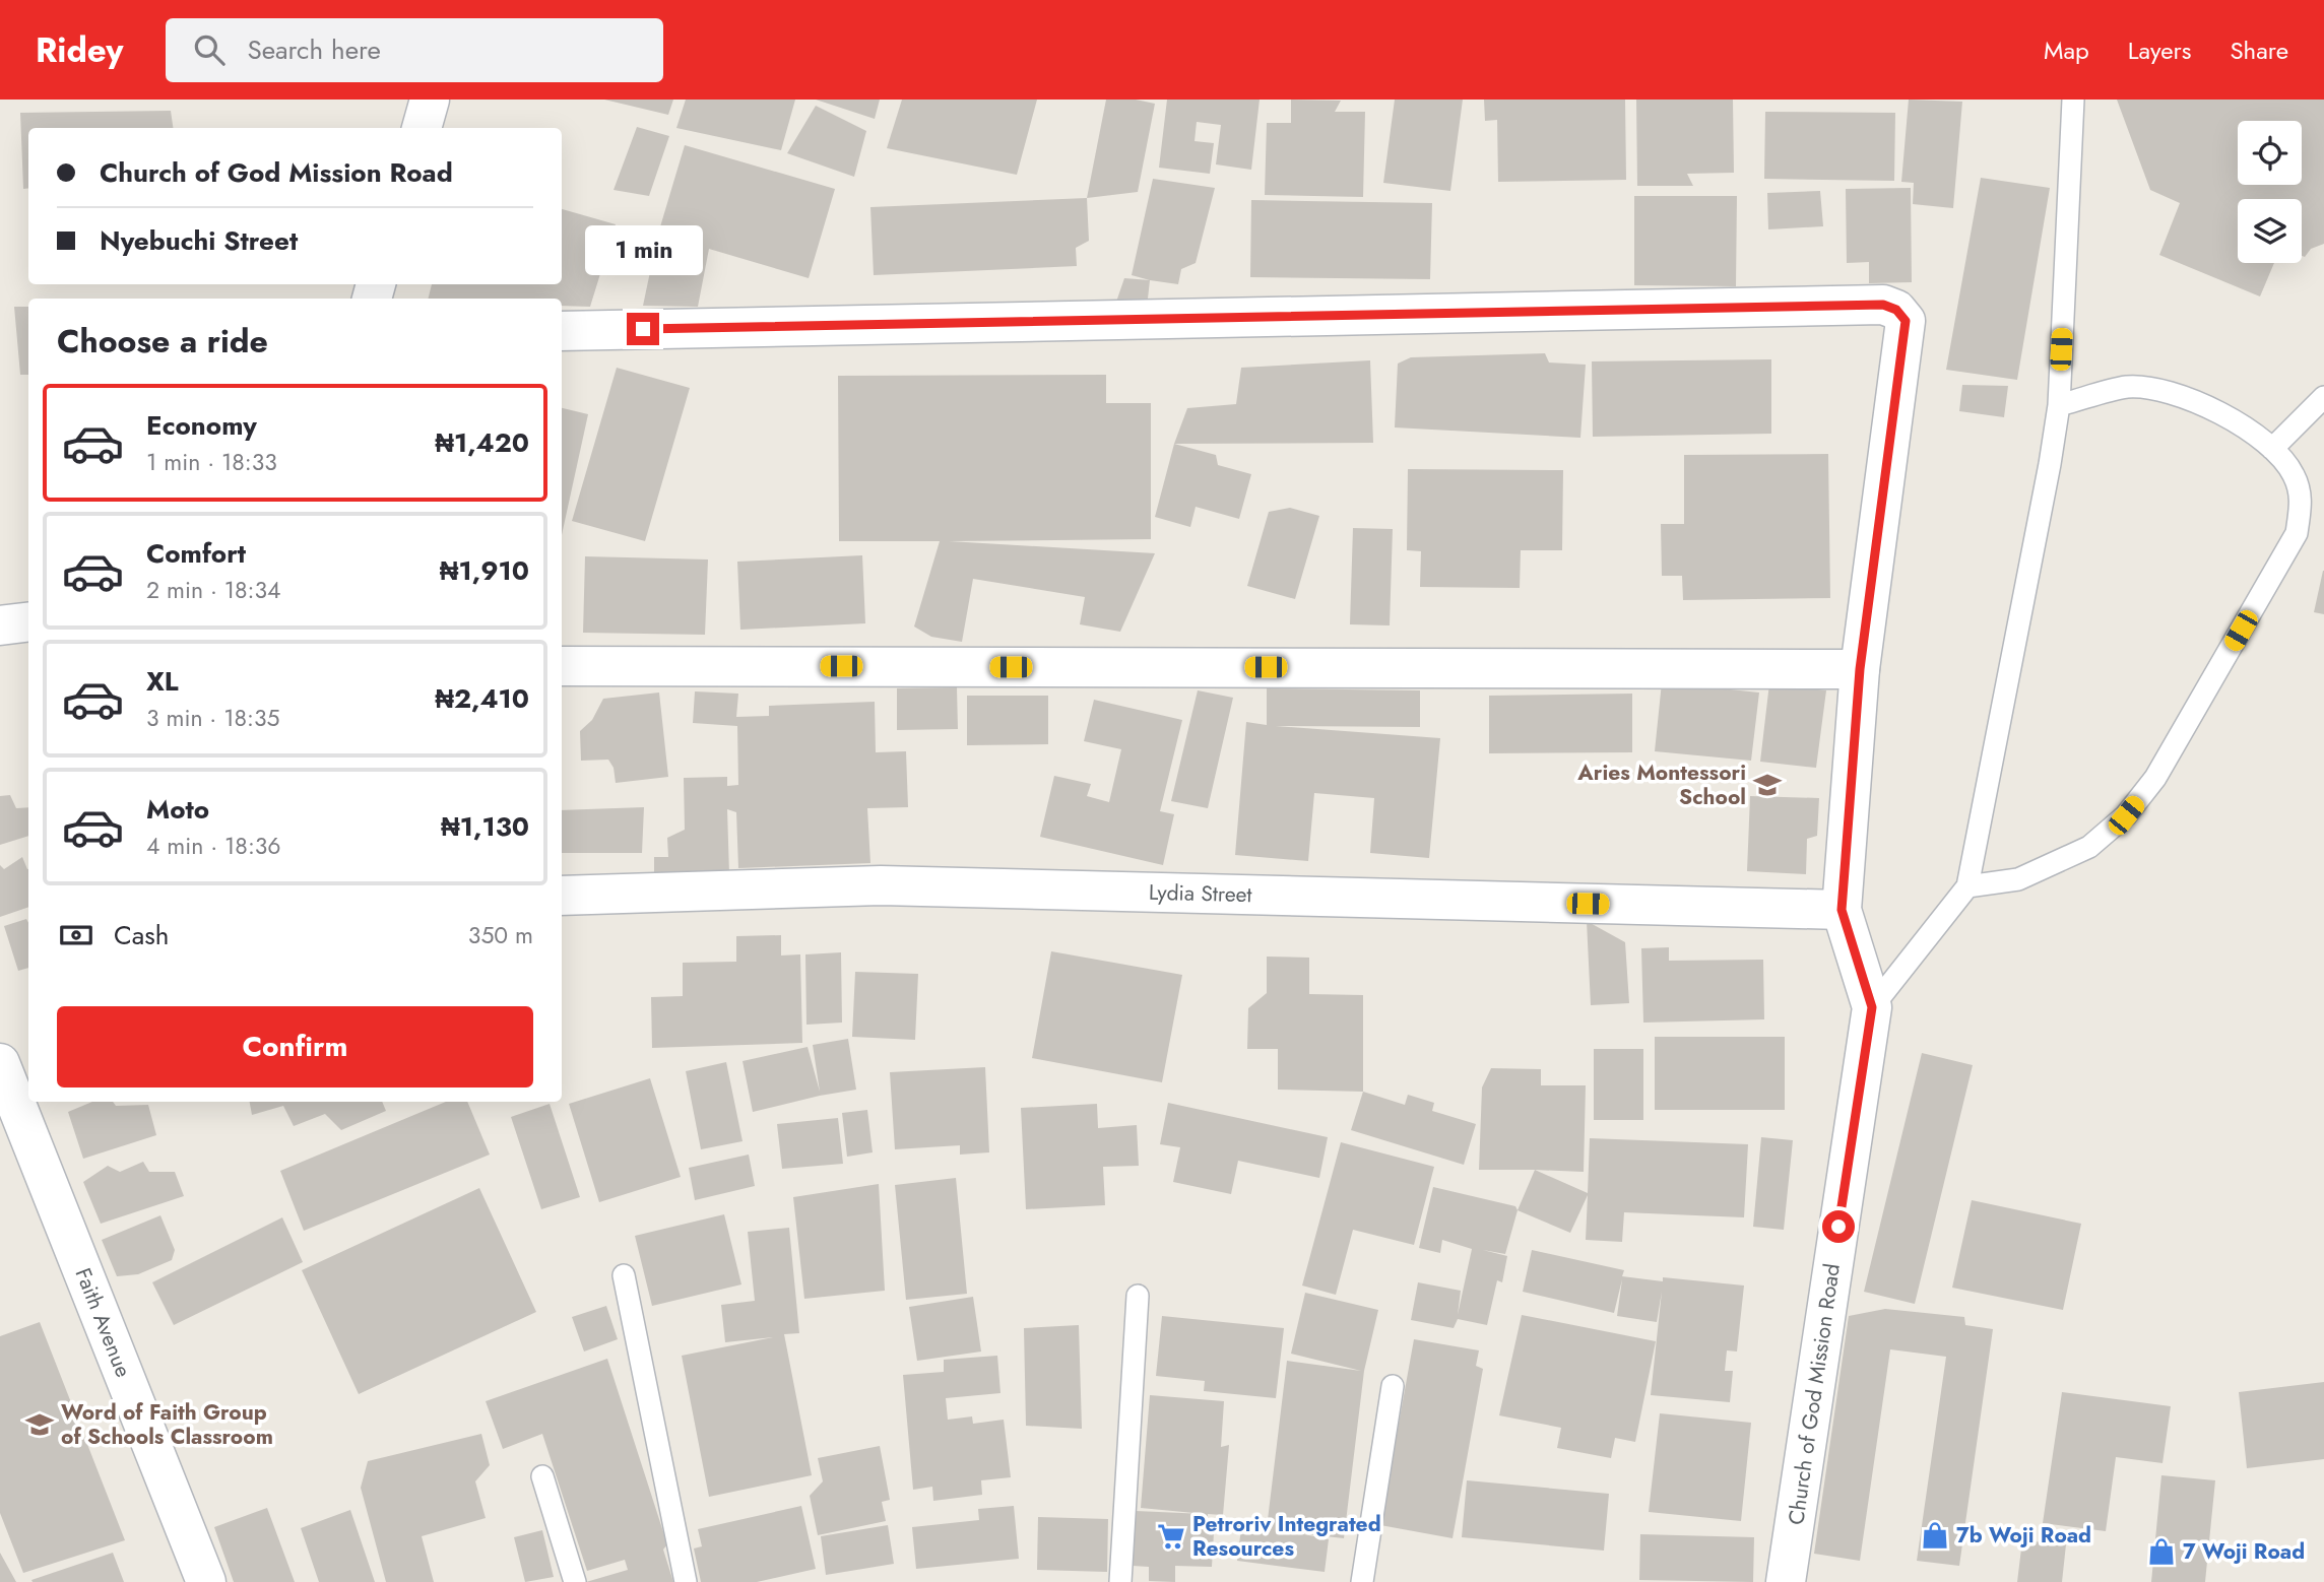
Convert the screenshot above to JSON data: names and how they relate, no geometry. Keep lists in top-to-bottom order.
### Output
{
  "streets": {
    "street": ["Lydia Street", "Faith Avenue", "Church of God Mission Road"]
  },
  "crossings": [
    ["Lydia Street", "Church of God Mission Road"]
  ],
  "places": {
    "school or university": ["Aries Montessori School", "Word of Faith Group of Schools Classroom"],
    "shop": ["7b Woji Road", "7 Woji Road"],
    "supermarket": ["Petroriv Integrated Resources"]
  },
  "page": {
    "header": "Ridey",
    "search": "Search here",
    "nav": ["Map", "Layers", "Share"],
    "banner": ["Church of God Mission Road", "Nyebuchi Street"],
    "bubble": "1 min",
    "heading": "Choose a ride",
    "list": [
      {
        "name": "Economy",
        "note": "1 min · 18:33",
        "value": "₦1,420"
      },
      {
        "name": "Comfort",
        "note": "2 min · 18:34",
        "value": "₦1,910"
      },
      {
        "name": "XL",
        "note": "3 min · 18:35",
        "value": "₦2,410"
      },
      {
        "name": "Moto",
        "note": "4 min · 18:36",
        "value": "₦1,130"
      }
    ],
    "pay": ["Cash", "350 m"],
    "buttons": "Confirm"
  }
}
